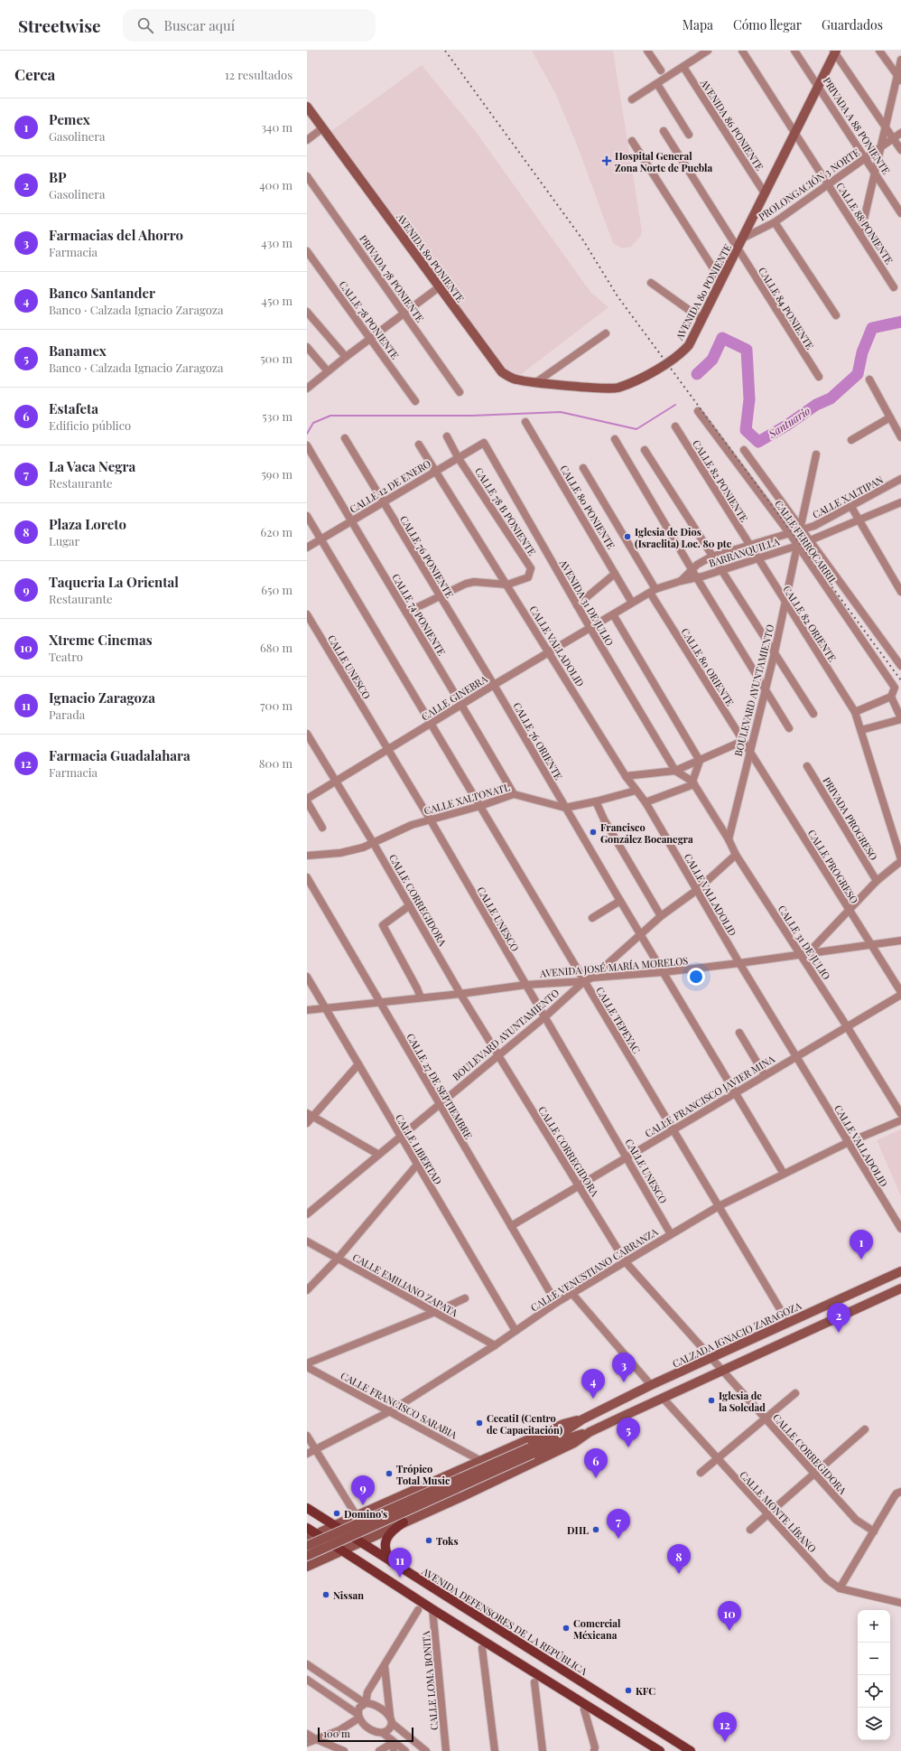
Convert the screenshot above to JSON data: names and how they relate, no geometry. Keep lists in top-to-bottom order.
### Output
{
  "streets": {
    "main road": ["AVENIDA 80 PONIENTE", "CALZADA IGNACIO ZARAGOZA", "AVENIDA DEFENSORES DE LA REPÚBLICA"],
    "street": [
      "AVENIDA 86 PONIENTE",
      "PRIVADA A 88 PONIENTE",
      "PROLONGACIÓN 3 NORTE",
      "CALLE 88 PONIENTE",
      "PRIVADA 78 PONIENTE",
      "CALLE 84 PONIENTE",
      "CALLE 78 PONIENTE",
      "CALLE 82 PONIENTE",
      "CALLE 12 DE ENERO",
      "CALLE XALTIPAN",
      "CALLE 80 PONIENTE",
      "CALLE 78 B PONIENTE",
      "CALLE FERROCARRIL",
      "BARRANQUILLA",
      "CALLE 76 PONIENTE",
      "AVENIDA 31 DE JULIO",
      "CALLE 74 PONIENTE",
      "CALLE 82 ORIENTE",
      "CALLE VALLADOLID",
      "CALLE UNESCO",
      "CALLE 80 ORIENTE",
      "BOULEVARD AYUNTAMIENTO",
      "CALLE GINEBRA",
      "CALLE 76 ORIENTE",
      "CALLE XALTONATL",
      "PRIVADA PROGRESO",
      "CALLE PROGRESO",
      "CALLE CORREGIDORA",
      "CALLE 31 DE JULIO",
      "AVENIDA JOSÉ MARÍA MORELOS",
      "CALLE TEPEYAC",
      "CALLE 27 DE SEPTIEMBRE",
      "CALLE FRANCISCO JAVIER MINA",
      "CALLE LIBERTAD",
      "CALLE VENUSTIANO CARRANZA",
      "CALLE EMILIANO ZAPATA",
      "CALLE FRANCISCO SARABIA",
      "CALLE MONTE LÍBANO",
      "CALLE LOMA BONITA"
    ]
  },
  "crossings": [
    ["AVENIDA 86 PONIENTE", "AVENIDA 80 PONIENTE"],
    ["PRIVADA A 88 PONIENTE", "PROLONGACIÓN 3 NORTE"],
    ["PRIVADA A 88 PONIENTE", "AVENIDA 80 PONIENTE"],
    ["PROLONGACIÓN 3 NORTE", "CALLE 88 PONIENTE"],
    ["PROLONGACIÓN 3 NORTE", "AVENIDA 80 PONIENTE"],
    ["CALLE 88 PONIENTE", "AVENIDA 80 PONIENTE"],
    ["AVENIDA 80 PONIENTE", "CALLE 84 PONIENTE"],
    ["CALLE 82 PONIENTE", "CALLE 82 ORIENTE"],
    ["CALLE 82 PONIENTE", "CALLE GINEBRA"],
    ["CALLE 12 DE ENERO", "CALLE 78 B PONIENTE"],
    ["CALLE 12 DE ENERO", "CALLE 76 PONIENTE"],
    ["CALLE 12 DE ENERO", "AVENIDA 31 DE JULIO"],
    ["CALLE 12 DE ENERO", "CALLE 74 PONIENTE"],
    ["CALLE 12 DE ENERO", "CALLE VALLADOLID"],
    ["CALLE XALTIPAN", "CALLE FERROCARRIL"],
    ["CALLE XALTIPAN", "CALLE GINEBRA"],
    ["CALLE 80 PONIENTE", "CALLE GINEBRA"],
    ["CALLE 78 B PONIENTE", "CALLE VALLADOLID"],
    ["CALLE FERROCARRIL", "BARRANQUILLA"],
    ["CALLE FERROCARRIL", "BOULEVARD AYUNTAMIENTO"],
    ["CALLE FERROCARRIL", "CALLE GINEBRA"],
    ["BARRANQUILLA", "CALLE 82 ORIENTE"],
    ["BARRANQUILLA", "BOULEVARD AYUNTAMIENTO"],
    ["BARRANQUILLA", "CALLE GINEBRA"],
    ["CALLE 76 PONIENTE", "CALLE GINEBRA"],
    ["CALLE 76 PONIENTE", "CALLE 76 ORIENTE"],
    ["AVENIDA 31 DE JULIO", "CALLE GINEBRA"],
    ["AVENIDA 31 DE JULIO", "CALLE 31 DE JULIO"],
    ["CALLE 74 PONIENTE", "CALLE GINEBRA"],
    ["CALLE 74 PONIENTE", "CALLE XALTONATL"],
    ["CALLE 82 ORIENTE", "BOULEVARD AYUNTAMIENTO"],
    ["CALLE 82 ORIENTE", "CALLE GINEBRA"],
    ["CALLE VALLADOLID", "CALLE GINEBRA"],
    ["CALLE VALLADOLID", "CALLE XALTONATL"],
    ["CALLE VALLADOLID", "AVENIDA JOSÉ MARÍA MORELOS"],
    ["CALLE VALLADOLID", "CALLE FRANCISCO JAVIER MINA"],
    ["CALLE VALLADOLID", "CALLE VENUSTIANO CARRANZA"],
    ["CALLE UNESCO", "BOULEVARD AYUNTAMIENTO"],
    ["CALLE UNESCO", "CALLE GINEBRA"],
    ["CALLE UNESCO", "CALLE XALTONATL"],
    ["CALLE UNESCO", "AVENIDA JOSÉ MARÍA MORELOS"],
    ["CALLE UNESCO", "CALLE FRANCISCO JAVIER MINA"],
    ["CALLE UNESCO", "CALLE VENUSTIANO CARRANZA"],
    ["CALLE 80 ORIENTE", "BOULEVARD AYUNTAMIENTO"],
    ["CALLE 80 ORIENTE", "CALLE GINEBRA"],
    ["CALLE 80 ORIENTE", "CALLE PROGRESO"],
    ["BOULEVARD AYUNTAMIENTO", "CALLE PROGRESO"],
    ["BOULEVARD AYUNTAMIENTO", "CALLE CORREGIDORA"],
    ["BOULEVARD AYUNTAMIENTO", "CALLE 31 DE JULIO"],
    ["BOULEVARD AYUNTAMIENTO", "AVENIDA JOSÉ MARÍA MORELOS"],
    ["BOULEVARD AYUNTAMIENTO", "CALLE TEPEYAC"],
    ["BOULEVARD AYUNTAMIENTO", "CALLE 27 DE SEPTIEMBRE"],
    ["BOULEVARD AYUNTAMIENTO", "CALLE LIBERTAD"],
    ["CALLE GINEBRA", "CALLE 76 ORIENTE"],
    ["CALLE GINEBRA", "CALLE CORREGIDORA"],
    ["CALLE GINEBRA", "CALLE TEPEYAC"],
    ["CALLE 76 ORIENTE", "CALLE XALTONATL"],
    ["CALLE 76 ORIENTE", "AVENIDA JOSÉ MARÍA MORELOS"],
    ["CALLE 76 ORIENTE", "CALLE FRANCISCO JAVIER MINA"],
    ["CALLE 76 ORIENTE", "CALLE VENUSTIANO CARRANZA"],
    ["CALLE XALTONATL", "CALLE CORREGIDORA"],
    ["CALLE XALTONATL", "CALLE TEPEYAC"],
    ["CALLE PROGRESO", "AVENIDA JOSÉ MARÍA MORELOS"],
    ["CALLE PROGRESO", "CALLE FRANCISCO JAVIER MINA"],
    ["CALLE CORREGIDORA", "AVENIDA JOSÉ MARÍA MORELOS"],
    ["CALLE CORREGIDORA", "CALLE FRANCISCO JAVIER MINA"],
    ["CALLE CORREGIDORA", "CALLE VENUSTIANO CARRANZA"],
    ["CALLE CORREGIDORA", "CALZADA IGNACIO ZARAGOZA"],
    ["CALLE 31 DE JULIO", "AVENIDA JOSÉ MARÍA MORELOS"],
    ["CALLE 31 DE JULIO", "CALLE FRANCISCO JAVIER MINA"],
    ["AVENIDA JOSÉ MARÍA MORELOS", "CALLE TEPEYAC"],
    ["AVENIDA JOSÉ MARÍA MORELOS", "CALLE 27 DE SEPTIEMBRE"],
    ["AVENIDA JOSÉ MARÍA MORELOS", "CALLE LIBERTAD"],
    ["CALLE TEPEYAC", "CALLE FRANCISCO JAVIER MINA"],
    ["CALLE TEPEYAC", "CALLE VENUSTIANO CARRANZA"],
    ["CALLE TEPEYAC", "CALZADA IGNACIO ZARAGOZA"],
    ["CALLE 27 DE SEPTIEMBRE", "CALLE FRANCISCO JAVIER MINA"],
    ["CALLE 27 DE SEPTIEMBRE", "CALLE VENUSTIANO CARRANZA"],
    ["CALLE LIBERTAD", "CALLE VENUSTIANO CARRANZA"],
    ["CALLE VENUSTIANO CARRANZA", "CALLE EMILIANO ZAPATA"],
    ["CALLE VENUSTIANO CARRANZA", "CALLE FRANCISCO SARABIA"],
    ["CALZADA IGNACIO ZARAGOZA", "CALLE FRANCISCO SARABIA"],
    ["CALZADA IGNACIO ZARAGOZA", "CALLE MONTE LÍBANO"],
    ["CALZADA IGNACIO ZARAGOZA", "AVENIDA DEFENSORES DE LA REPÚBLICA"]
  ],
  "water": ["Santuario"],
  "places": {
    "health": ["Hospital General Zona Norte de Puebla"],
    "other": [
      "Iglesia de Dios (Israelita) Loc. 80 pte",
      "Francisco González Bocanegra",
      "Iglesia de la Soledad",
      "CecatiI (Centro de Capacitación)",
      "Trópico Total Music",
      "Domino's",
      "DHL",
      "Toks",
      "Nissan",
      "Comercial Méxicana",
      "KFC"
    ]
  },
  "scale_bar": "100 m",
  "page": {
    "header": "Streetwise",
    "search": "Buscar aquí",
    "nav": ["Mapa", "Cómo llegar", "Guardados"],
    "heading": ["Cerca", "12 resultados"],
    "list": [
      {
        "mark": "1",
        "name": "Pemex",
        "note": "Gasolinera",
        "value": "340 m"
      },
      {
        "mark": "2",
        "name": "BP",
        "note": "Gasolinera",
        "value": "400 m"
      },
      {
        "mark": "3",
        "name": "Farmacias del Ahorro",
        "note": "Farmacia",
        "value": "430 m"
      },
      {
        "mark": "4",
        "name": "Banco Santander",
        "note": "Banco · Calzada Ignacio Zaragoza",
        "value": "450 m"
      },
      {
        "mark": "5",
        "name": "Banamex",
        "note": "Banco · Calzada Ignacio Zaragoza",
        "value": "500 m"
      },
      {
        "mark": "6",
        "name": "Estafeta",
        "note": "Edificio público",
        "value": "530 m"
      },
      {
        "mark": "7",
        "name": "La Vaca Negra",
        "note": "Restaurante",
        "value": "590 m"
      },
      {
        "mark": "8",
        "name": "Plaza Loreto",
        "note": "Lugar",
        "value": "620 m"
      },
      {
        "mark": "9",
        "name": "Taqueria La Oriental",
        "note": "Restaurante",
        "value": "650 m"
      },
      {
        "mark": "10",
        "name": "Xtreme Cinemas",
        "note": "Teatro",
        "value": "680 m"
      },
      {
        "mark": "11",
        "name": "Ignacio Zaragoza",
        "note": "Parada",
        "value": "700 m"
      },
      {
        "mark": "12",
        "name": "Farmacia Guadalahara",
        "note": "Farmacia",
        "value": "800 m"
      }
    ],
    "pins": [
      "1",
      "2",
      "3",
      "4",
      "5",
      "6",
      "9",
      "7",
      "8",
      "11",
      "10",
      "12"
    ],
    "map_buttons": ["+", "−"],
    "scale": "100 m"
  }
}
